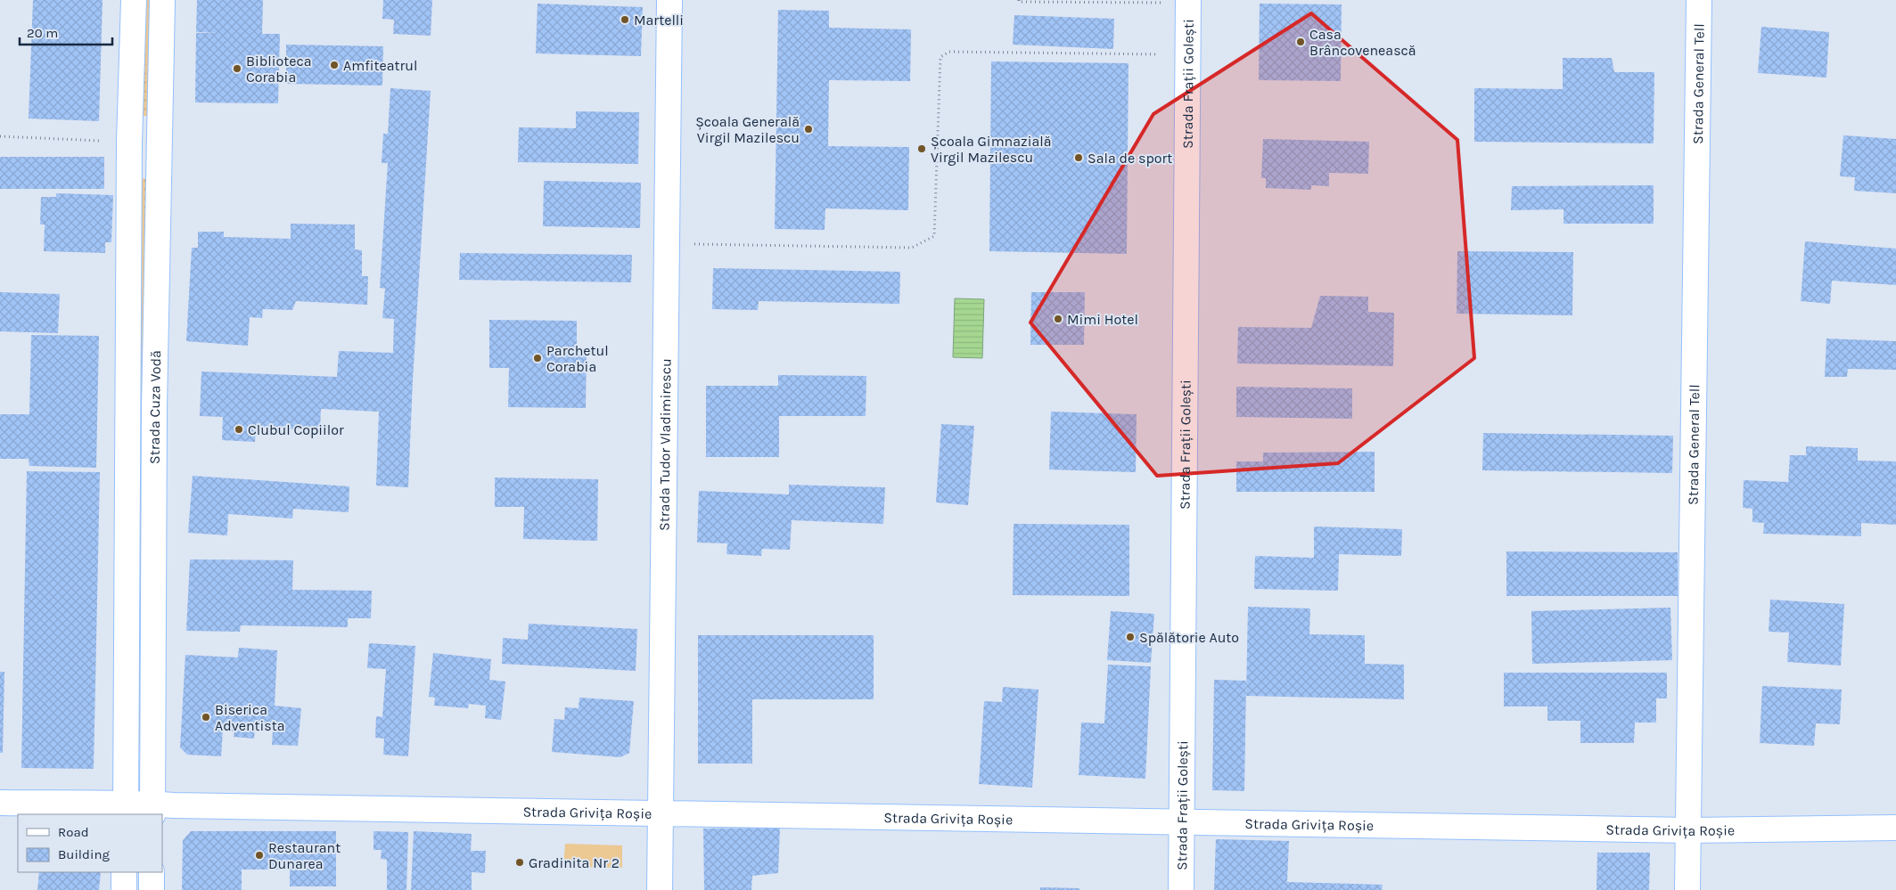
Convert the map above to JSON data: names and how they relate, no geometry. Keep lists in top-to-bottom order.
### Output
{
  "streets": {
    "street": [
      "Strada Frații Golești",
      "Strada General Tell",
      "Strada Cuza Vodă",
      "Strada Tudor Vladimirescu",
      "Strada Grivița Roșie"
    ]
  },
  "crossings": [
    ["Strada Frații Golești", "Strada Grivița Roșie"],
    ["Strada General Tell", "Strada Grivița Roșie"],
    ["Strada Cuza Vodă", "Strada Grivița Roșie"],
    ["Strada Tudor Vladimirescu", "Strada Grivița Roșie"]
  ],
  "places": [
    "Martelli",
    "Casa Brâncovenească",
    "Amfiteatrul",
    "Biblioteca Corabia",
    "Școala Generală Virgil Mazilescu",
    "Școala Gimnazială Virgil Mazilescu",
    "Sala de sport",
    "Mimi Hotel",
    "Parchetul Corabia",
    "Clubul Copiilor",
    "Spălătorie Auto",
    "Biserica Adventista",
    "Restaurant Dunarea",
    "Gradinita Nr 2"
  ],
  "legend": ["Road", "Building"],
  "scale_bar": "20 m"
}
